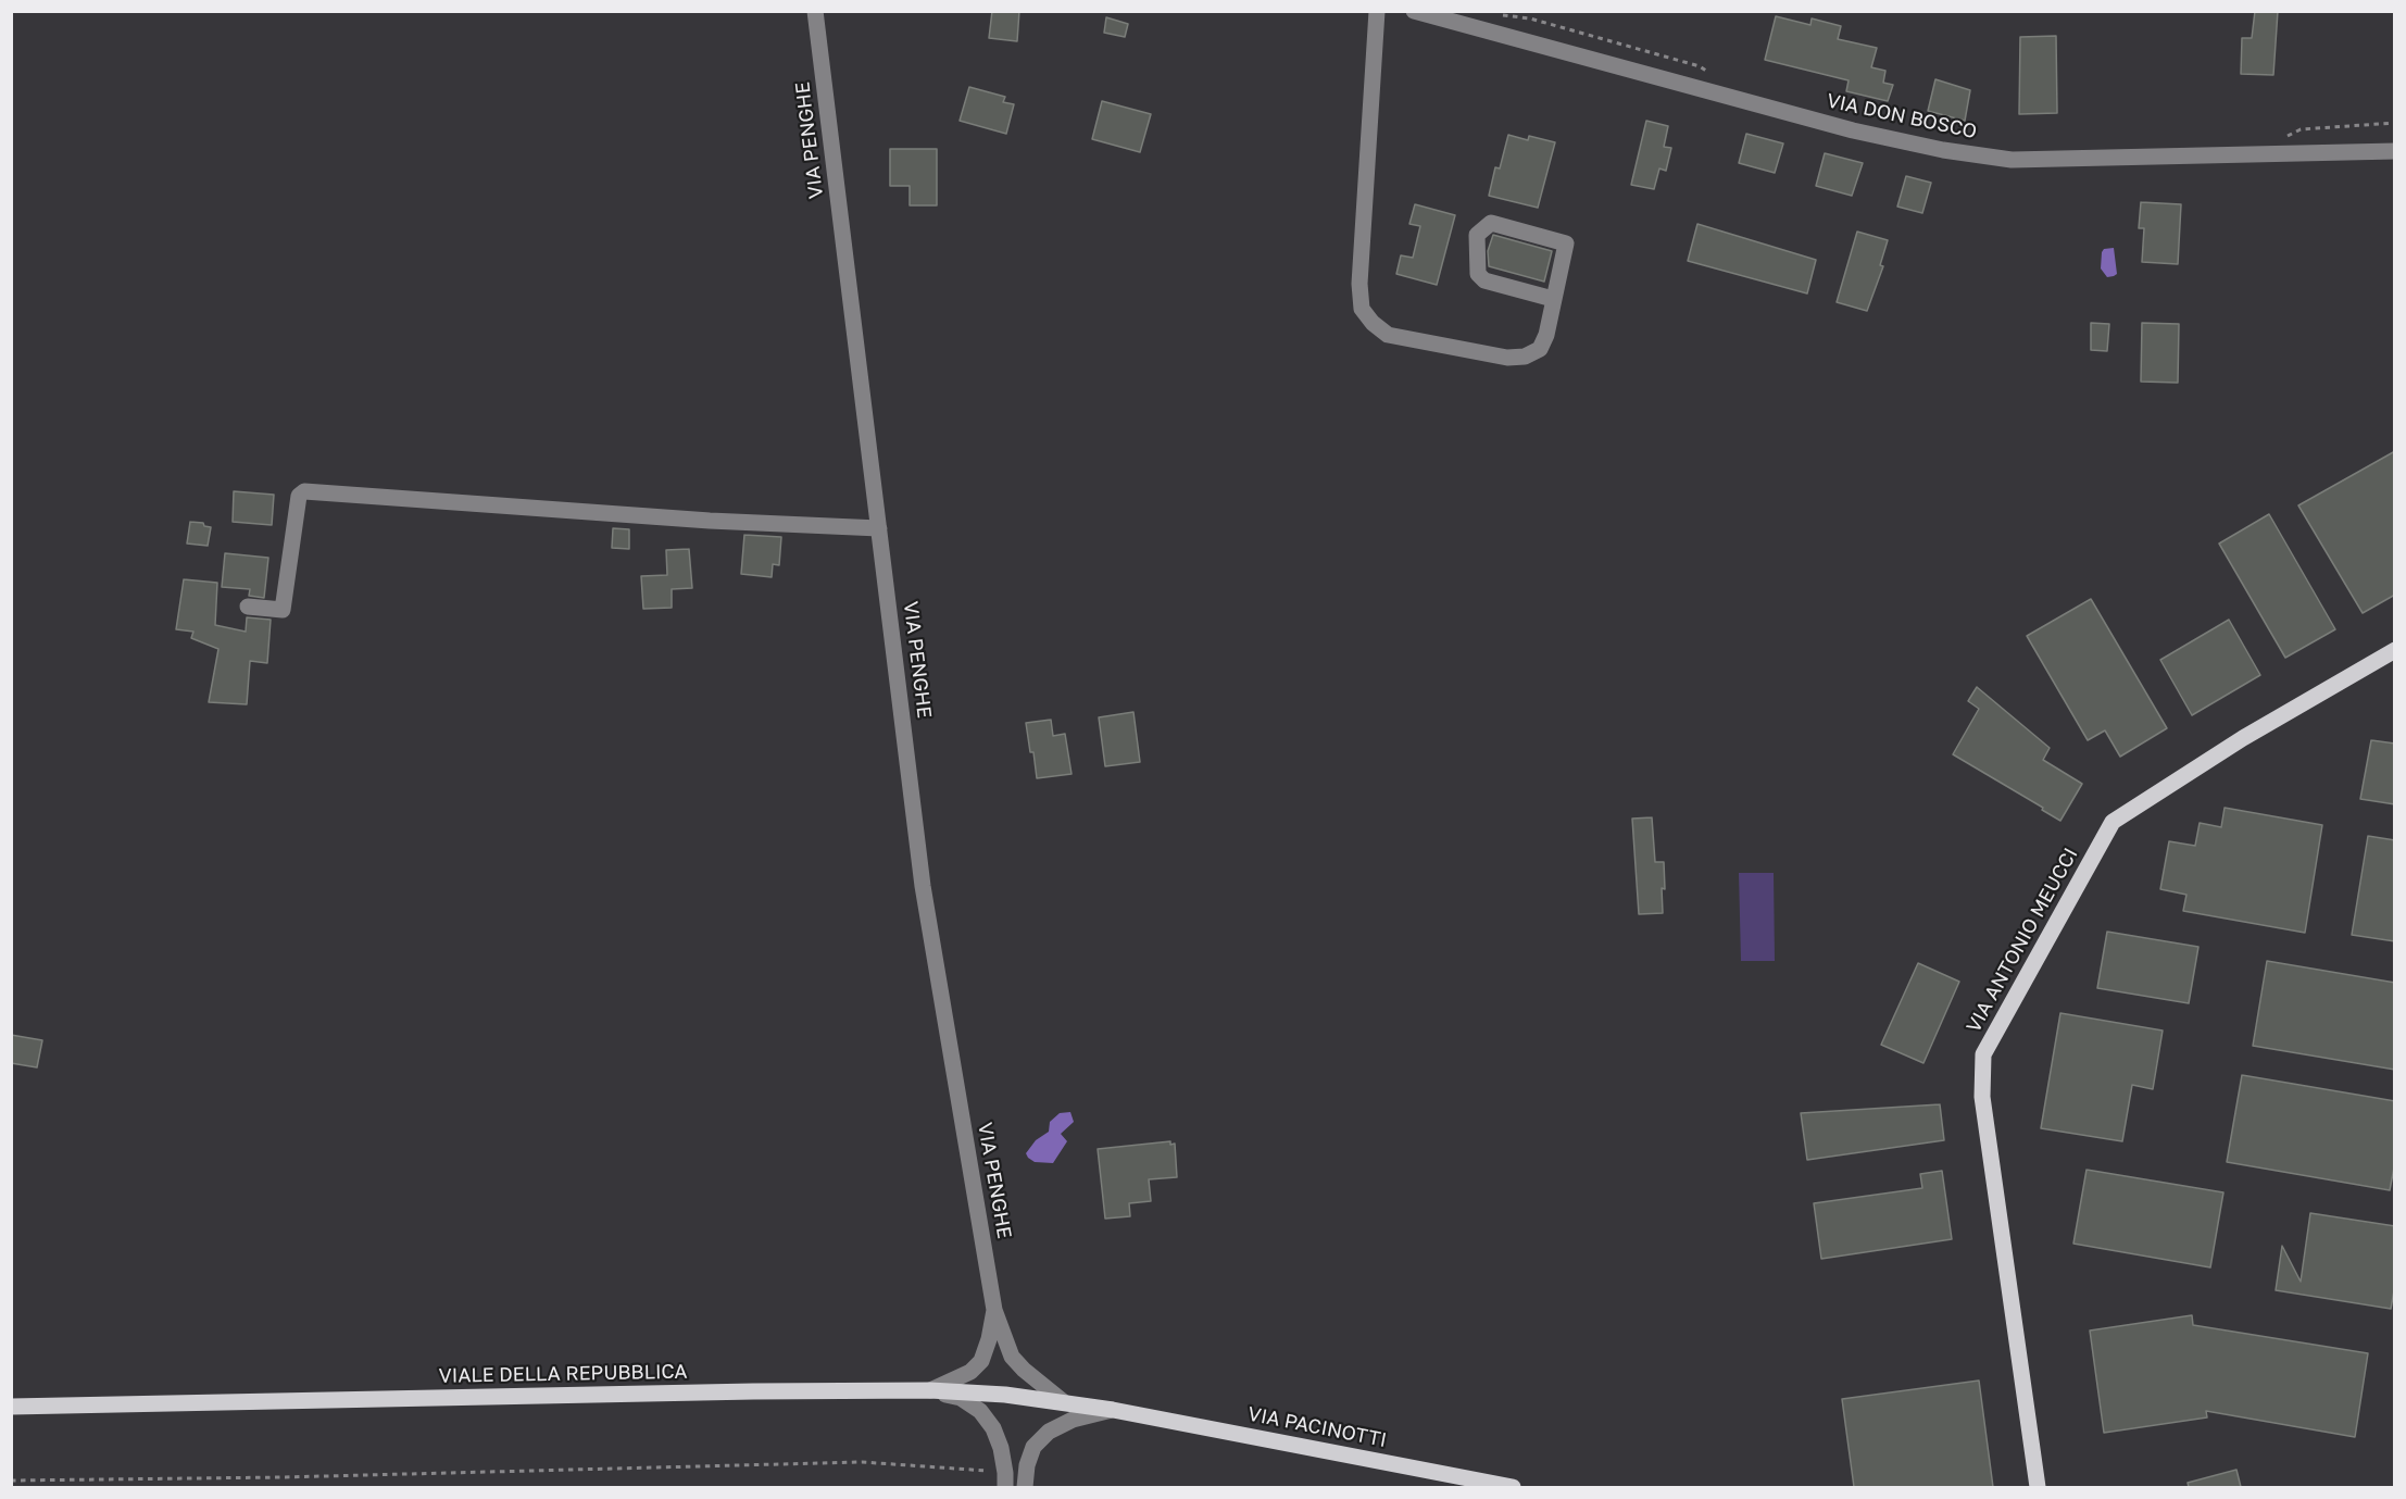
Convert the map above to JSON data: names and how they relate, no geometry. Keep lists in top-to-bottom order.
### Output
{
  "streets": {
    "main road": ["VIA ANTONIO MEUCCI", "VIALE DELLA REPUBBLICA", "VIA PACINOTTI"],
    "street": ["VIA DON BOSCO", "VIA PENGHE"]
  },
  "crossings": [
    ["VIA PENGHE", "VIALE DELLA REPUBBLICA"],
    ["VIALE DELLA REPUBBLICA", "VIA PACINOTTI"]
  ]
}
